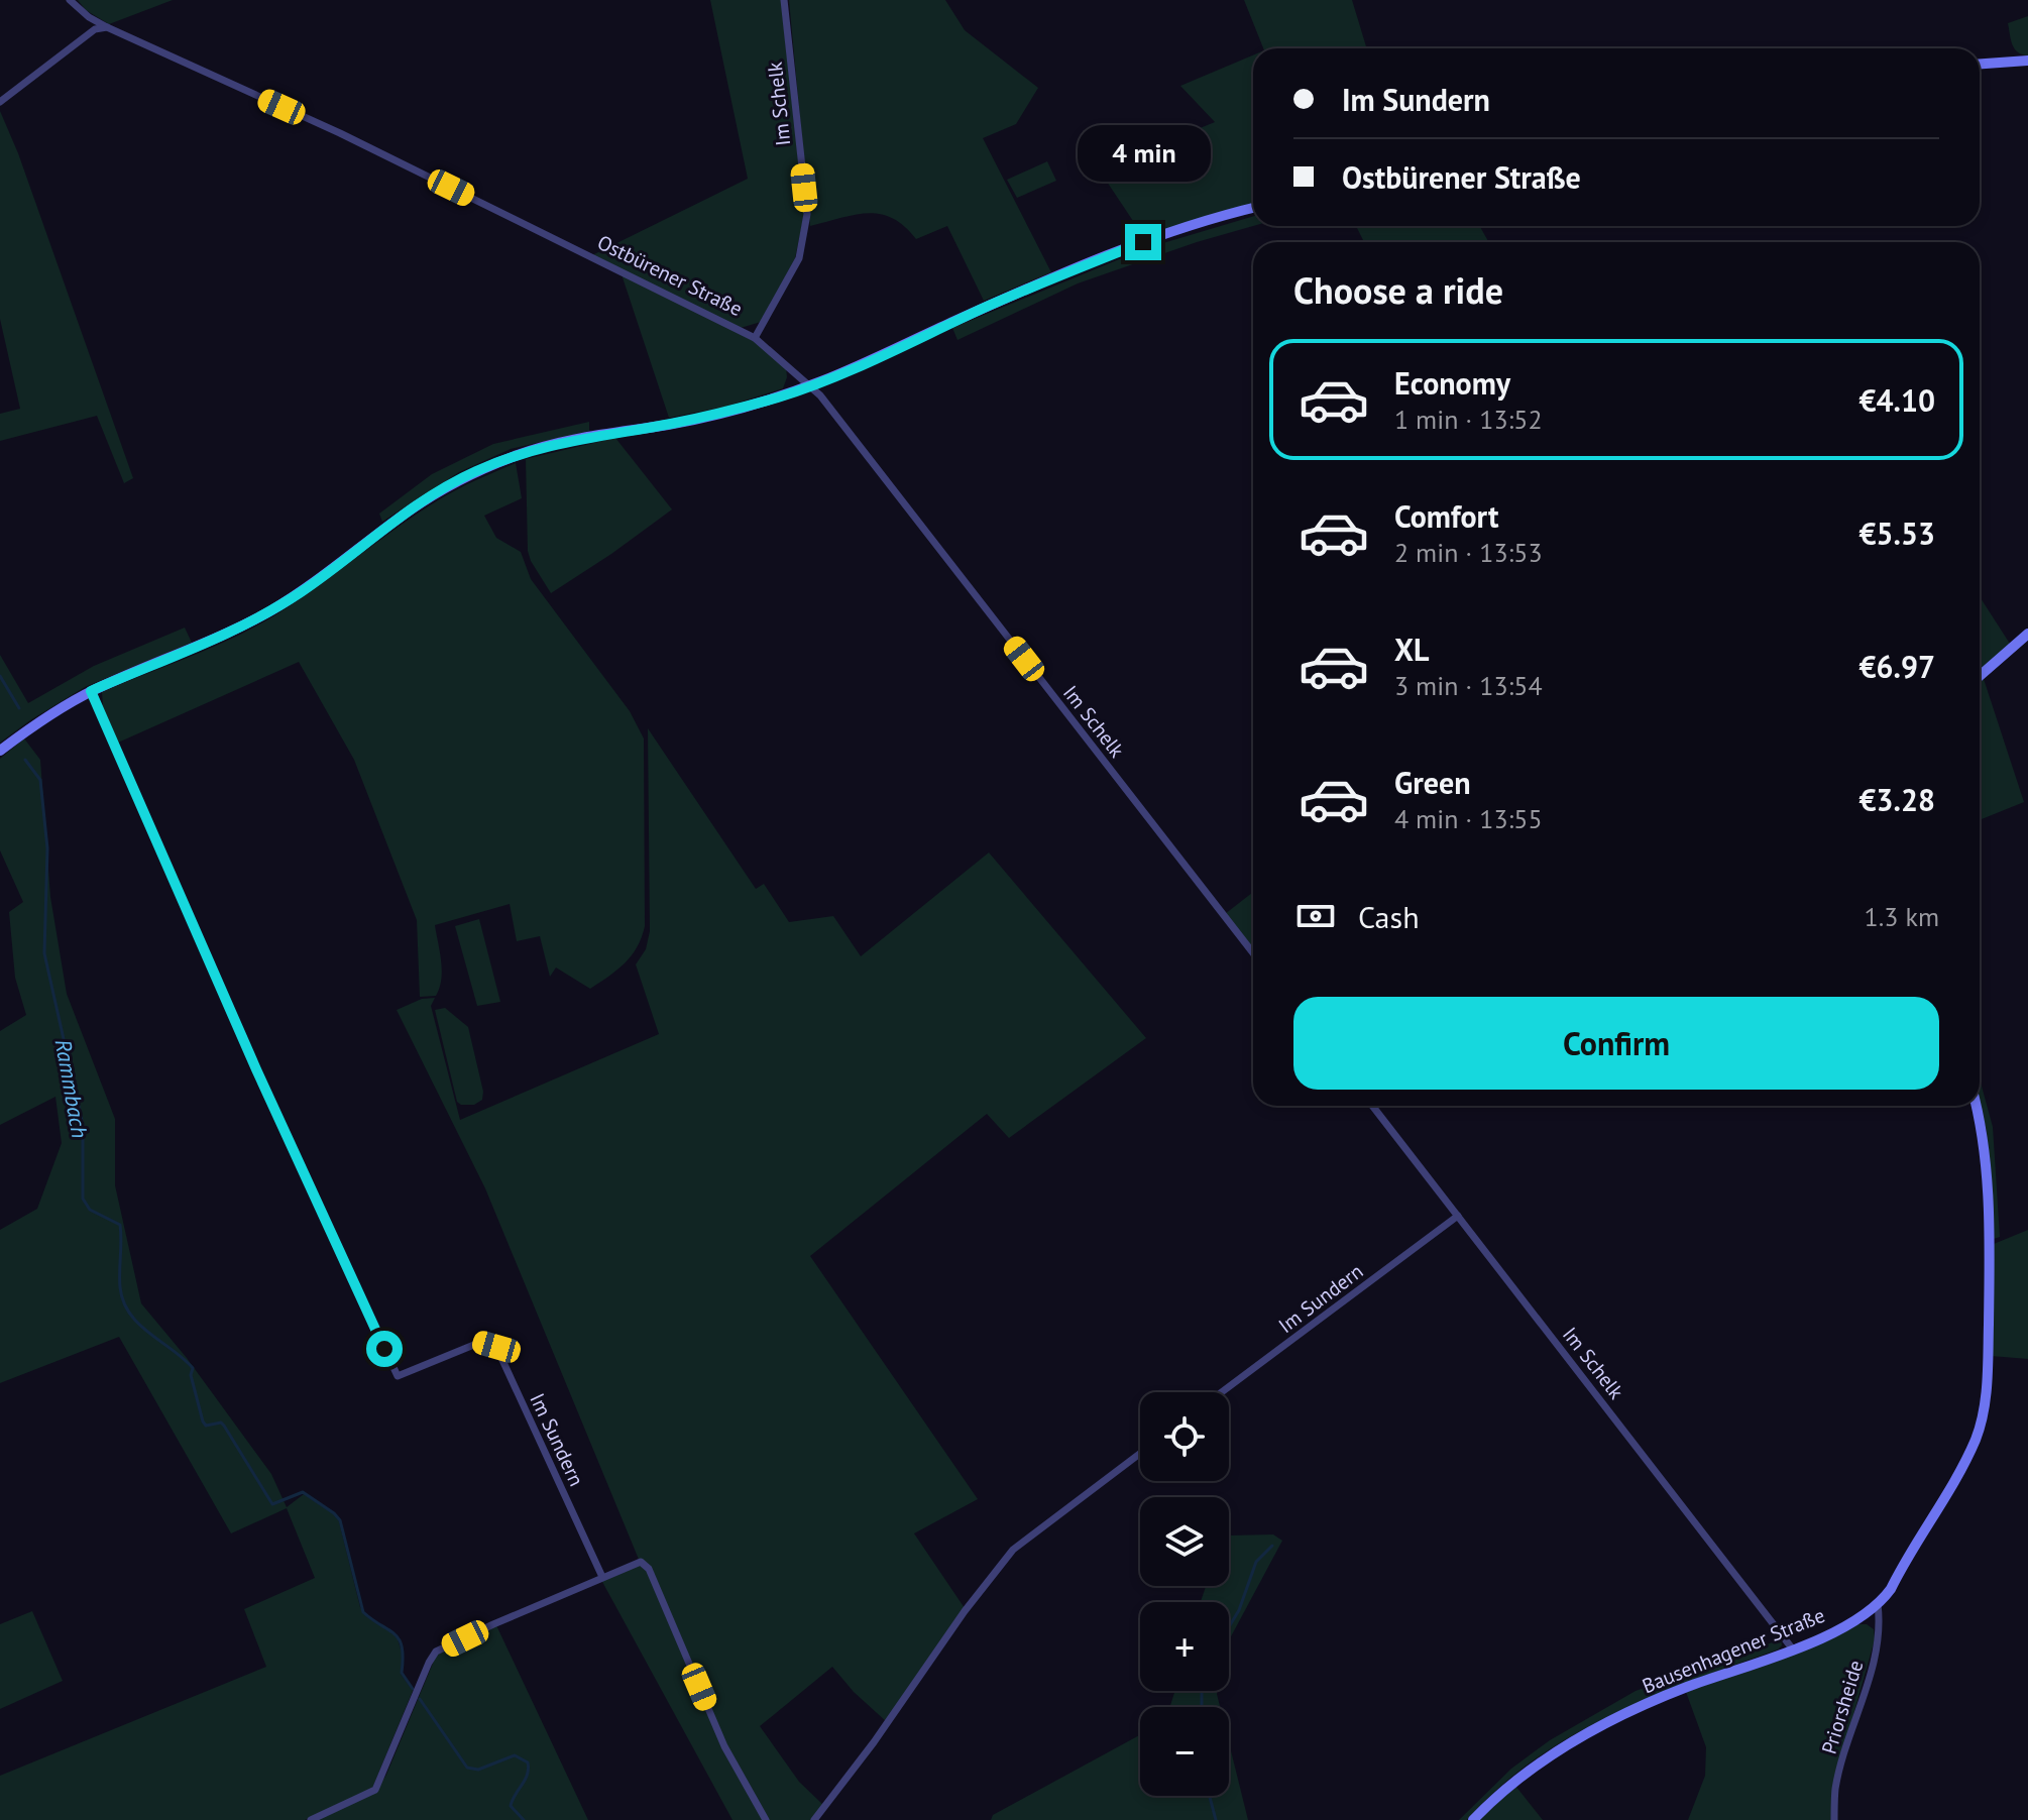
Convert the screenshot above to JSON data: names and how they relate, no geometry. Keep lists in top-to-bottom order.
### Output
{
  "streets": {
    "street": [
      "Im Schelk",
      "Ostbürener Straße",
      "Im Sundern",
      "Bausenhagener Straße",
      "Priorsheide"
    ]
  },
  "crossings": [
    ["Im Schelk", "Ostbürener Straße"],
    ["Im Schelk", "Im Sundern"],
    ["Im Schelk", "Bausenhagener Straße"],
    ["Bausenhagener Straße", "Priorsheide"]
  ],
  "water": ["Rammbach"],
  "page": {
    "banner": ["Im Sundern", "Ostbürener Straße"],
    "bubble": "4 min",
    "heading": "Choose a ride",
    "list": [
      {
        "name": "Economy",
        "note": "1 min · 13:52",
        "value": "€4.10"
      },
      {
        "name": "Comfort",
        "note": "2 min · 13:53",
        "value": "€5.53"
      },
      {
        "name": "XL",
        "note": "3 min · 13:54",
        "value": "€6.97"
      },
      {
        "name": "Green",
        "note": "4 min · 13:55",
        "value": "€3.28"
      }
    ],
    "pay": ["Cash", "1.3 km"],
    "buttons": "Confirm",
    "map_buttons": ["+", "−"]
  }
}
